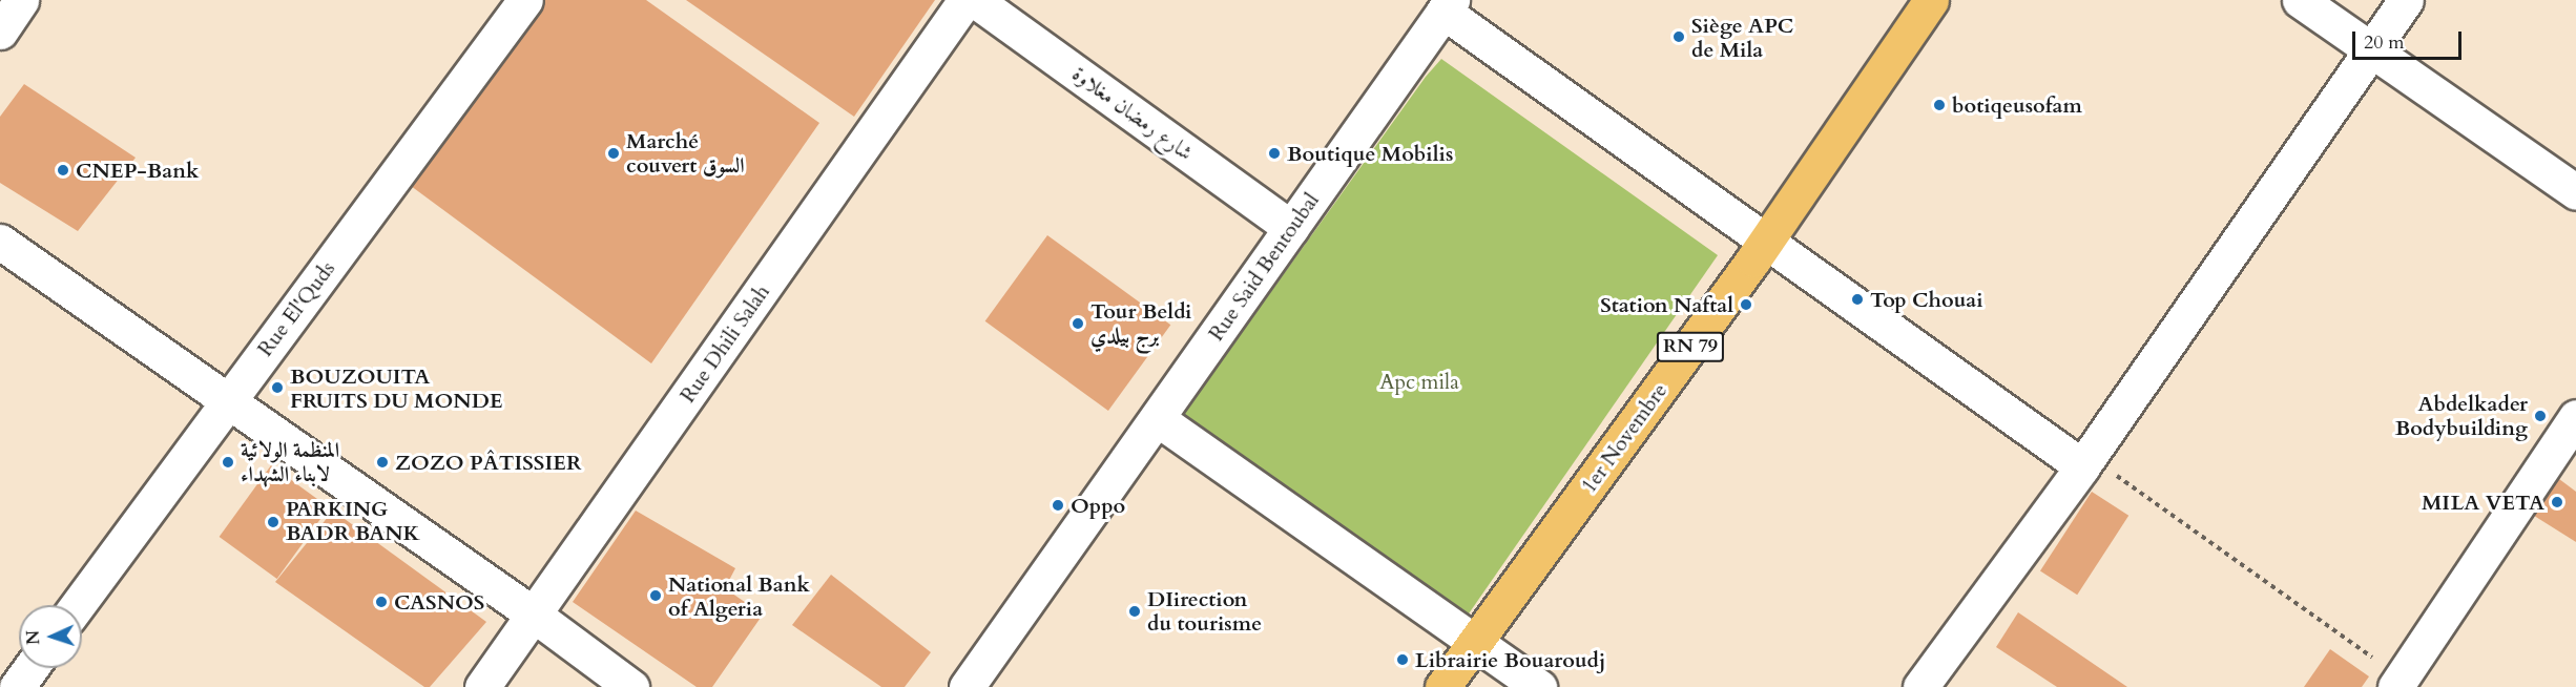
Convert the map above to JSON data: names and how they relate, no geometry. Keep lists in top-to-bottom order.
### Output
{
  "streets": {
    "main road": ["RN 79", "1er Novembre"],
    "street": [
      "شارع رمضان مغلاوة",
      "Rue Said Bentoubal",
      "Rue El'Quds",
      "Rue Dhili Salah"
    ]
  },
  "crossings": [
    ["شارع رمضان مغلاوة", "Rue Said Bentoubal"]
  ],
  "parks": ["Apc mila"],
  "places": [
    "Siège APC de Mila",
    "botiqeusofam",
    "Marché couvert السوق",
    "Boutique Mobilis",
    "CNEP-Bank",
    "Top Chouai",
    "Station Naftal",
    "Tour Beldi برج بيلدي",
    "BOUZOUITA FRUITS DU MONDE",
    "Abdelkader Bodybuilding",
    "المنظمة الولائية لابناء الشهداء",
    "ZOZO PÂTISSIER",
    "MILA VETA",
    "Oppo",
    "PARKING BADR BANK",
    "National Bank of Algeria",
    "CASNOS",
    "DIirection du tourisme",
    "Librairie Bouaroudj"
  ],
  "scale_bar": "20 m",
  "north": "left"
}
